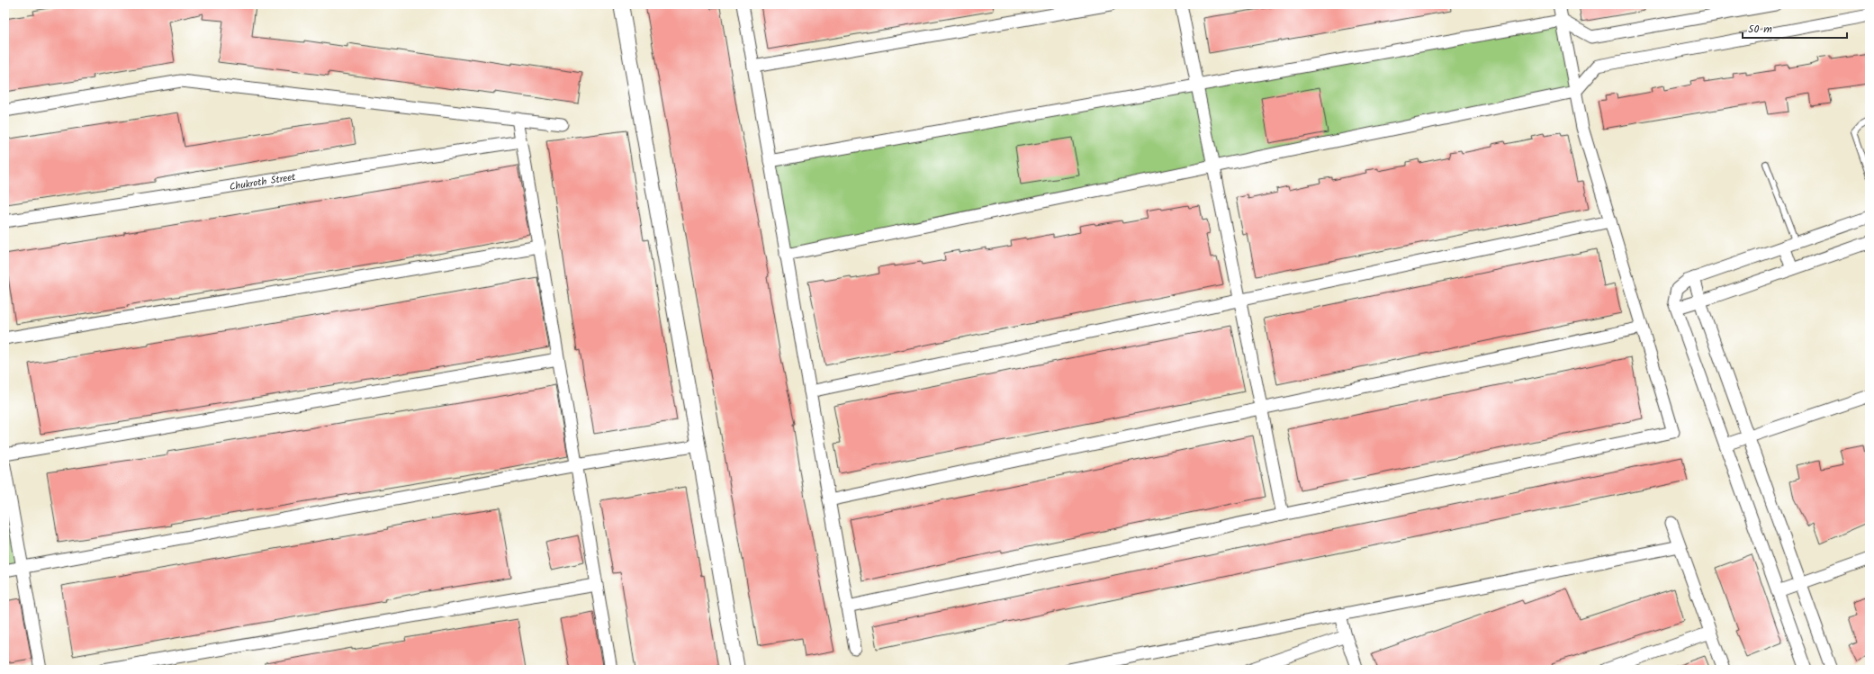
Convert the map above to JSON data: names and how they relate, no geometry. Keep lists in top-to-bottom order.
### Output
{
  "streets": {
    "street": ["Chukroth Street"]
  },
  "scale_bar": "50 m"
}
